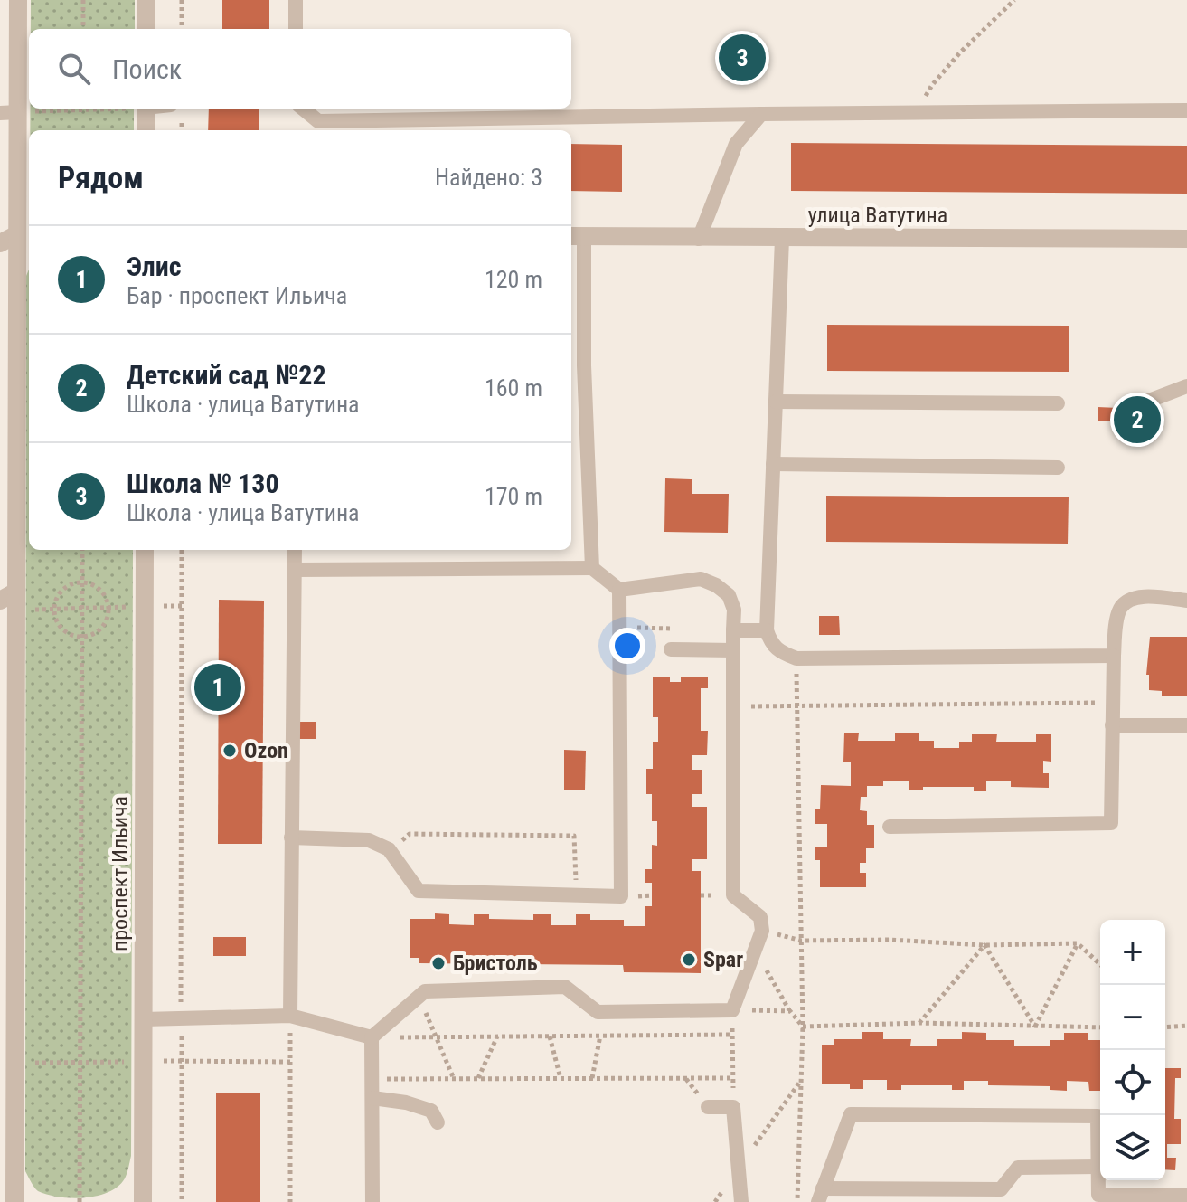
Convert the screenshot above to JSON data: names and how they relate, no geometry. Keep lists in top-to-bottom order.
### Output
{
  "streets": {
    "street": ["улица Ватутина", "проспект Ильича"]
  },
  "places": ["Ozon", "Spar", "Бристоль"],
  "page": {
    "search": "Поиск",
    "pins": ["3", "2", "1"],
    "heading": ["Рядом", "Найдено: 3"],
    "list": [
      {
        "mark": "1",
        "name": "Элис",
        "note": "Бар · проспект Ильича",
        "value": "120 m"
      },
      {
        "mark": "2",
        "name": "Детский сад №22",
        "note": "Школа · улица Ватутина",
        "value": "160 m"
      },
      {
        "mark": "3",
        "name": "Школа № 130",
        "note": "Школа · улица Ватутина",
        "value": "170 m"
      }
    ],
    "map_buttons": ["+", "−"]
  }
}
